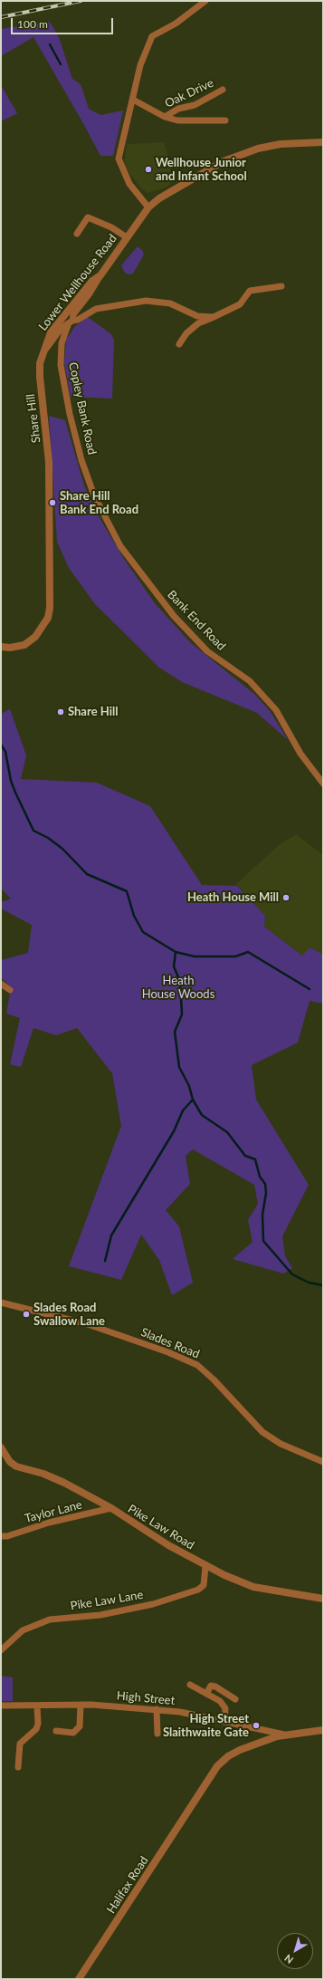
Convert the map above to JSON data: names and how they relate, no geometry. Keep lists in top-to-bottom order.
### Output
{
  "streets": {
    "street": [
      "Oak Drive",
      "Lower Wellhouse Road",
      "Copley Bank Road",
      "Share Hill",
      "Bank End Road",
      "Slades Road",
      "Taylor Lane",
      "Pike Law Road",
      "Pike Law Lane",
      "High Street",
      "Halifax Road"
    ]
  },
  "crossings": [
    ["Lower Wellhouse Road", "Copley Bank Road"],
    ["Lower Wellhouse Road", "Share Hill"],
    ["Copley Bank Road", "Share Hill"],
    ["Copley Bank Road", "Bank End Road"],
    ["Taylor Lane", "Pike Law Road"],
    ["Pike Law Road", "Pike Law Lane"],
    ["High Street", "Halifax Road"]
  ],
  "parks": ["Heath House Woods"],
  "places": [
    "Wellhouse Junior and Infant School",
    "Share Hill Bank End Road",
    "Share Hill",
    "Heath House Mill",
    "Slades Road Swallow Lane",
    "High Street Slaithwaite Gate"
  ],
  "scale_bar": "100 m",
  "north": "bottom left"
}
